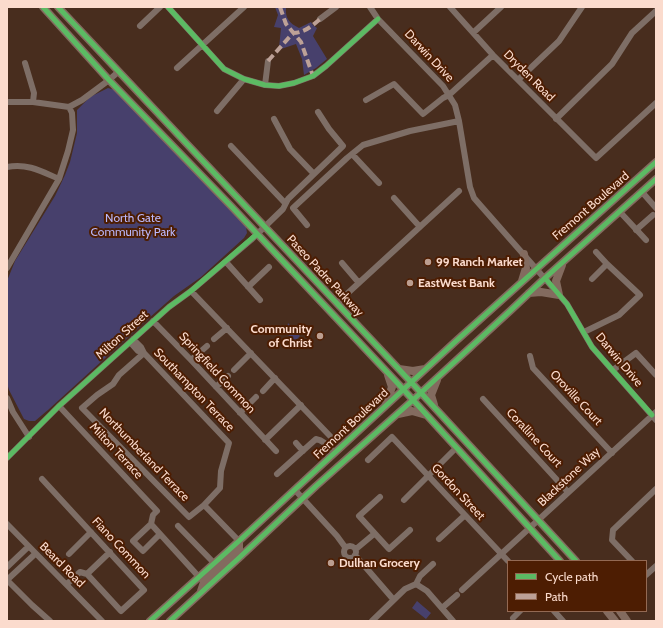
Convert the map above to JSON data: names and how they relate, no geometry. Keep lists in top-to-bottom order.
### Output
{
  "streets": {
    "main road": ["Fremont Boulevard", "Paseo Padre Parkway"],
    "street": [
      "Darwin Drive",
      "Dryden Road",
      "Milton Street",
      "Springfield Common",
      "Southampton Terrace",
      "Oroville Court",
      "Coralline Court",
      "Milton Terrace",
      "Northumberland Terrace",
      "Blackstone Way",
      "Gordon Street",
      "Fiano Common",
      "Beard Road"
    ]
  },
  "crossings": [
    ["Darwin Drive", "Fremont Boulevard"],
    ["Darwin Drive", "Blackstone Way"],
    ["Fremont Boulevard", "Paseo Padre Parkway"],
    ["Paseo Padre Parkway", "Milton Street"],
    ["Paseo Padre Parkway", "Blackstone Way"],
    ["Milton Street", "Springfield Common"],
    ["Milton Street", "Southampton Terrace"],
    ["Milton Street", "Milton Terrace"],
    ["Southampton Terrace", "Northumberland Terrace"],
    ["Oroville Court", "Blackstone Way"],
    ["Coralline Court", "Blackstone Way"],
    ["Blackstone Way", "Gordon Street"]
  ],
  "parks": ["North Gate Community Park"],
  "places": [
    "99 Ranch Market",
    "EastWest Bank",
    "Community of Christ",
    "Dulhan Grocery"
  ],
  "legend": ["Cycle path", "Path"]
}
